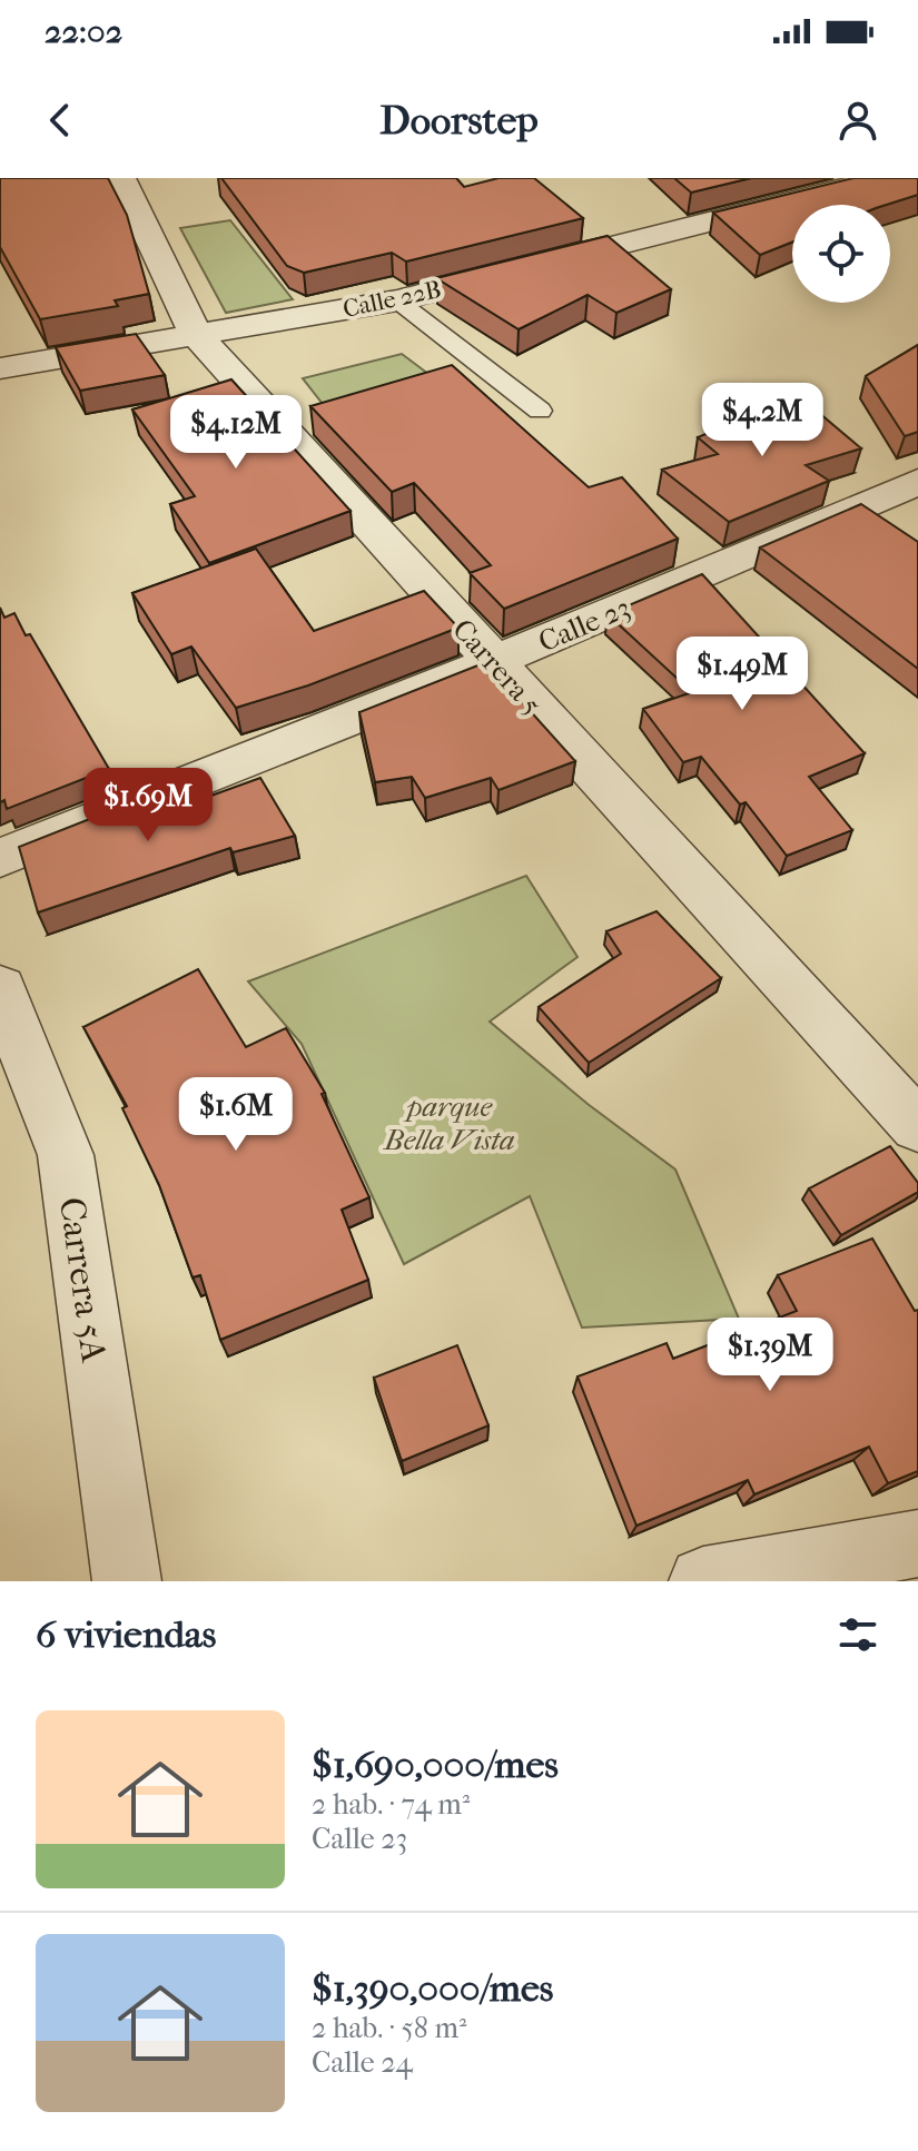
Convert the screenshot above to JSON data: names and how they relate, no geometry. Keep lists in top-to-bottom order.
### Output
{
  "streets": {
    "street": [
      "Calle 22B",
      "Calle 23",
      "Carrera 5",
      "Carrera 5A"
    ]
  },
  "crossings": [
    ["Calle 22B", "Carrera 5"],
    ["Calle 23", "Carrera 5"]
  ],
  "parks": ["parque Bella Vista"],
  "page": {
    "status": "22:02",
    "header": "Doorstep",
    "price": [
      "$4.2M",
      "$4.12M",
      "$1.49M",
      "$1.69M",
      "$1.6M",
      "$1.39M"
    ],
    "heading": "6 viviendas",
    "list": [
      {
        "name": "$1,690,000/mes",
        "note": "2 hab. · 74 m² · Calle 23"
      },
      {
        "name": "$1,390,000/mes",
        "note": "2 hab. · 58 m² · Calle 24"
      }
    ]
  }
}
